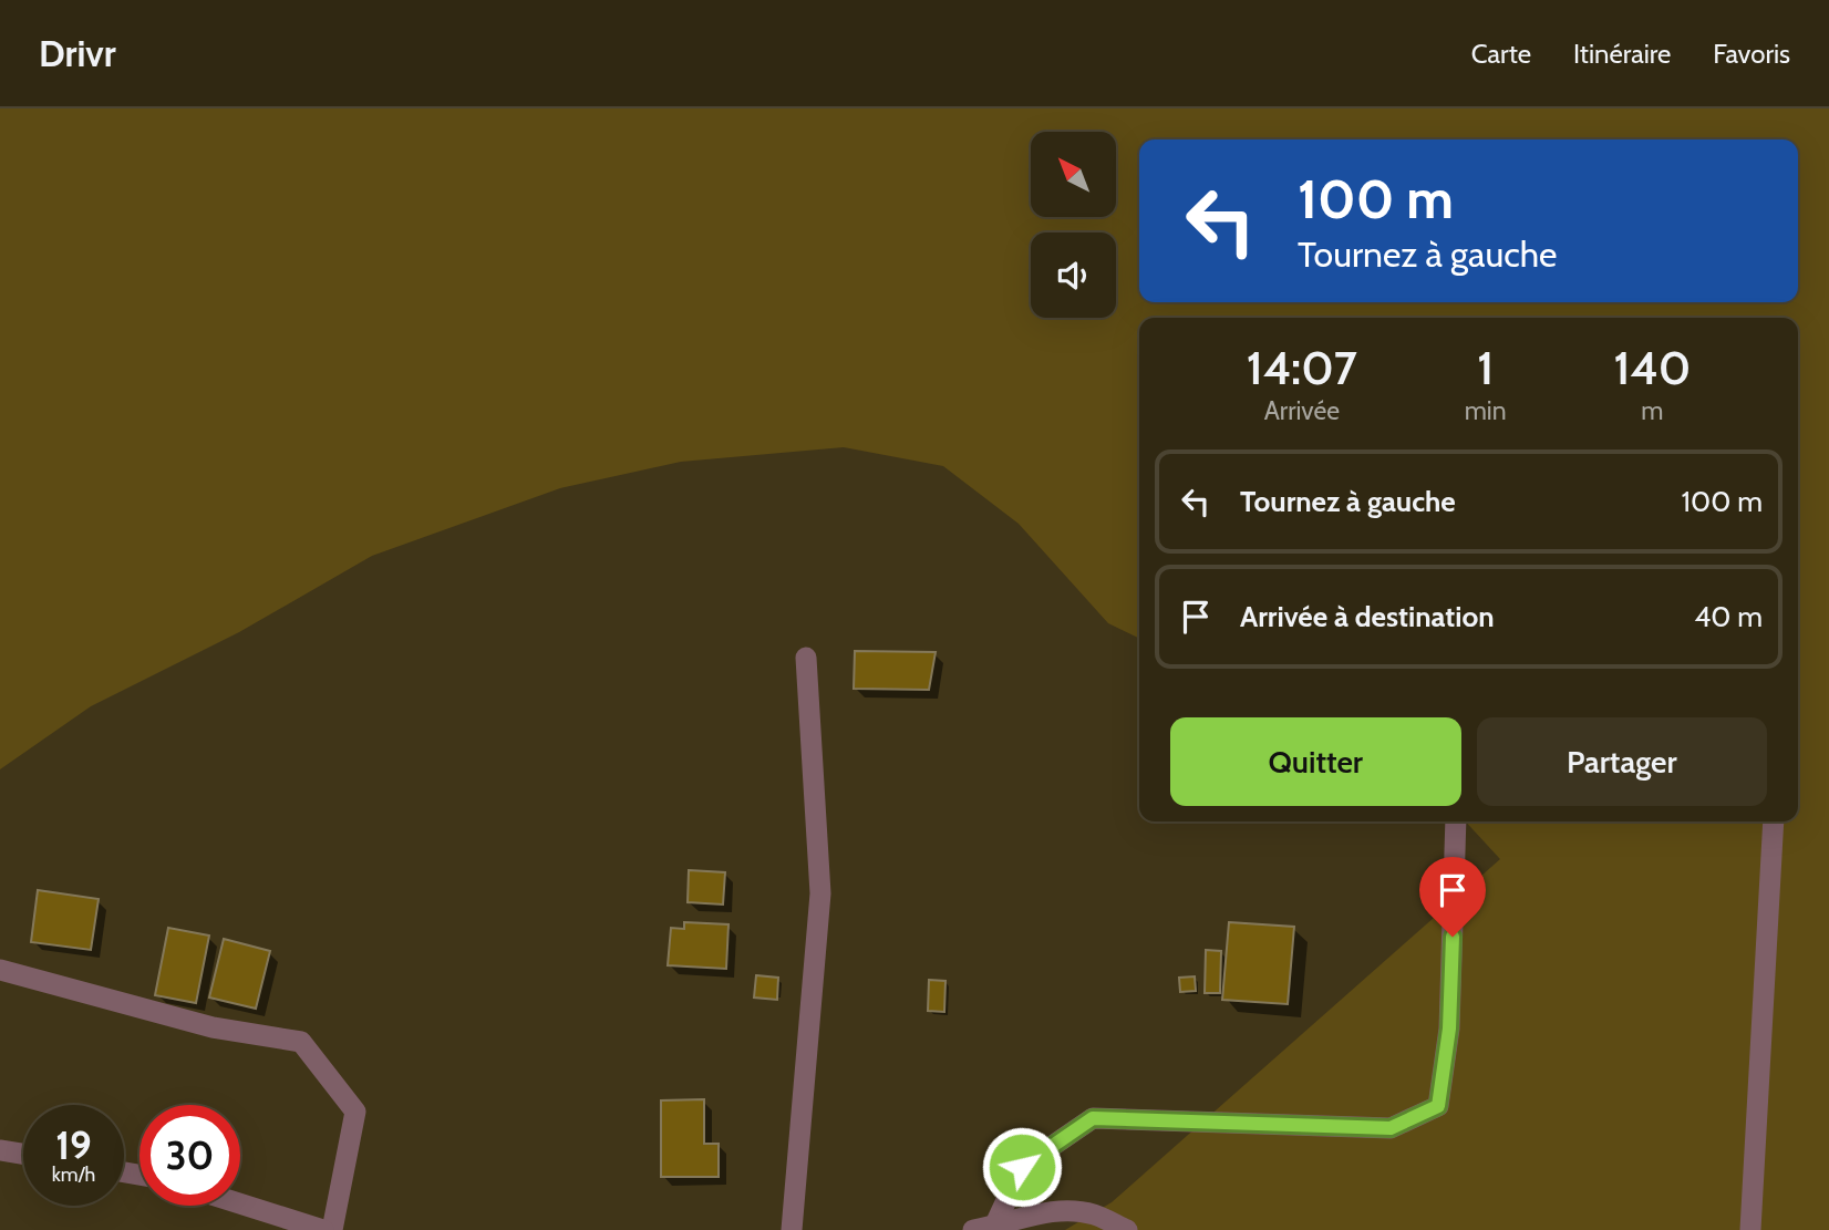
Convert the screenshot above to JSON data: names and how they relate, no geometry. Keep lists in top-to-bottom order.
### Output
{
  "north": "top left",
  "page": {
    "header": "Drivr",
    "nav": ["Carte", "Itinéraire", "Favoris"],
    "turn": ["100 m", "Tournez à gauche"],
    "eta": [
      "14:07",
      "Arrivée",
      "1",
      "min",
      "140",
      "m"
    ],
    "list": [
      {
        "name": "Tournez à gauche",
        "value": "100 m"
      },
      {
        "name": "Arrivée à destination",
        "value": "40 m"
      }
    ],
    "buttons": ["Quitter", "Partager"],
    "speed": "19 km/h",
    "limit": "30"
  }
}
